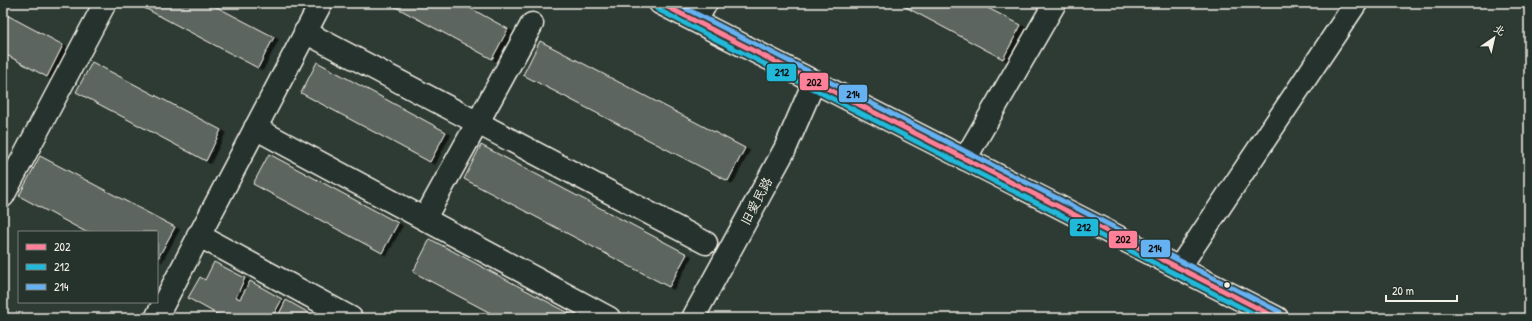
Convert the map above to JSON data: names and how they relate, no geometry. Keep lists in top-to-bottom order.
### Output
{
  "streets": {
    "street": ["旧爱民路"]
  },
  "lines": ["transit line 202", "transit line 214", "transit line 212"],
  "legend": ["202", "212", "214"],
  "scale_bar": "20 m",
  "north": "top right"
}
